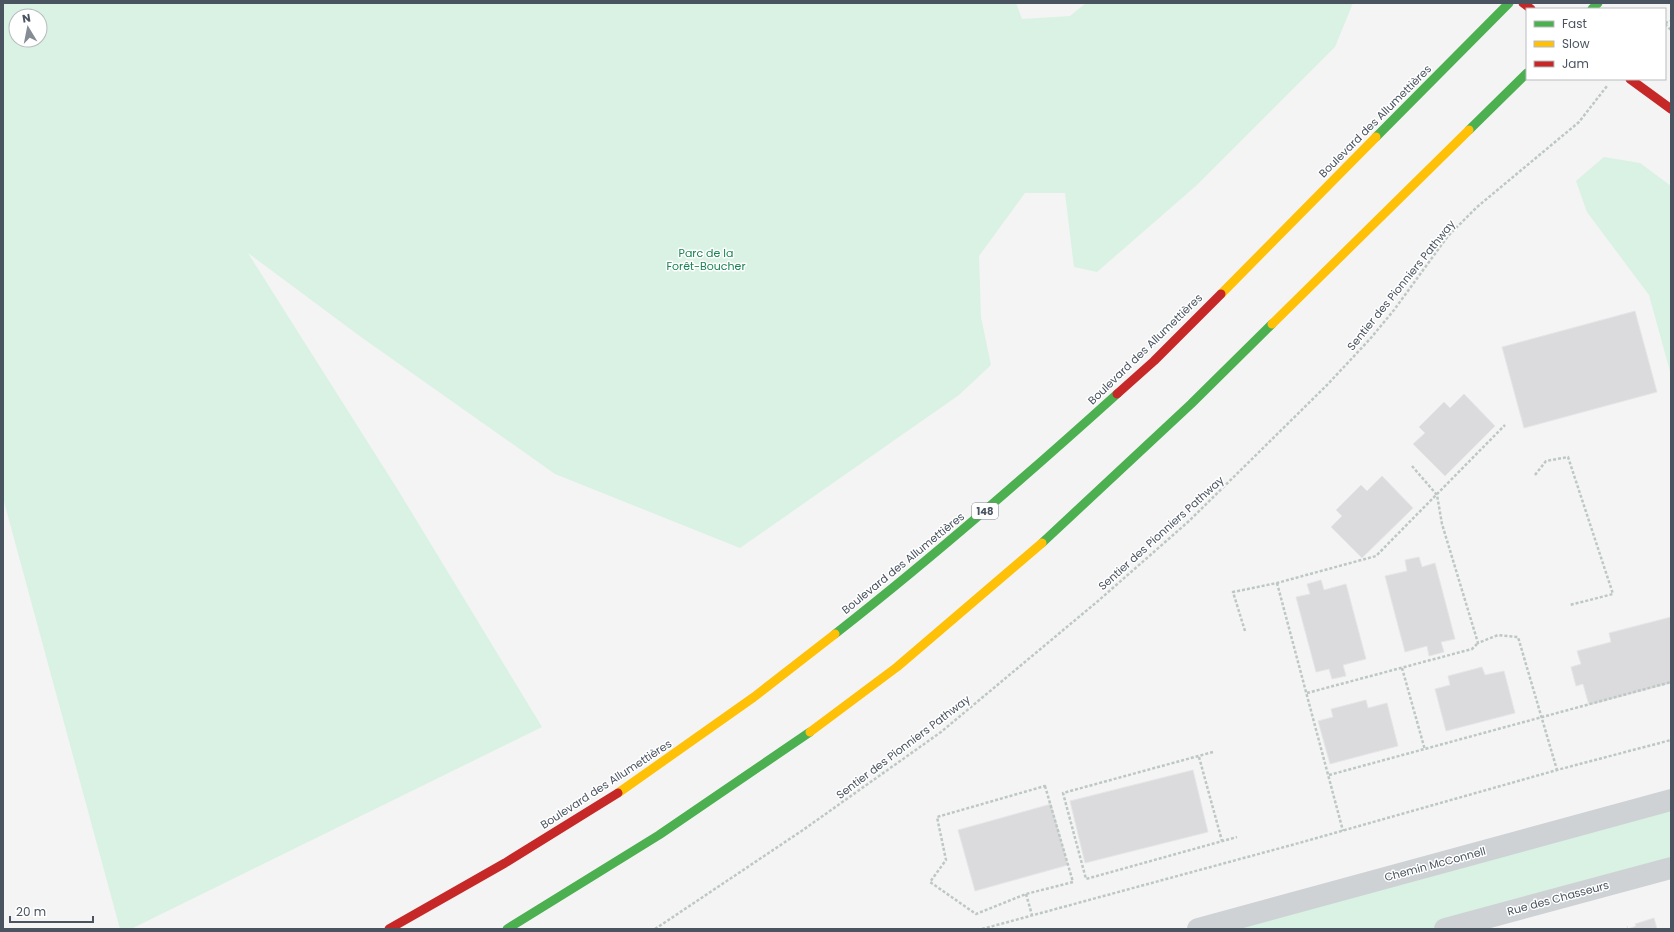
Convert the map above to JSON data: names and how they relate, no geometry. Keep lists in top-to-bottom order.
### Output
{
  "streets": {
    "main road": ["Boulevard des Allumettières", "148"],
    "street": ["Chemin McConnell", "Rue des Chasseurs"],
    "path": ["Sentier des Pionniers Pathway"]
  },
  "parks": ["Parc de la Forêt-Boucher"],
  "legend": ["Fast", "Slow", "Jam"],
  "scale_bar": "20 m",
  "north": "top"
}
